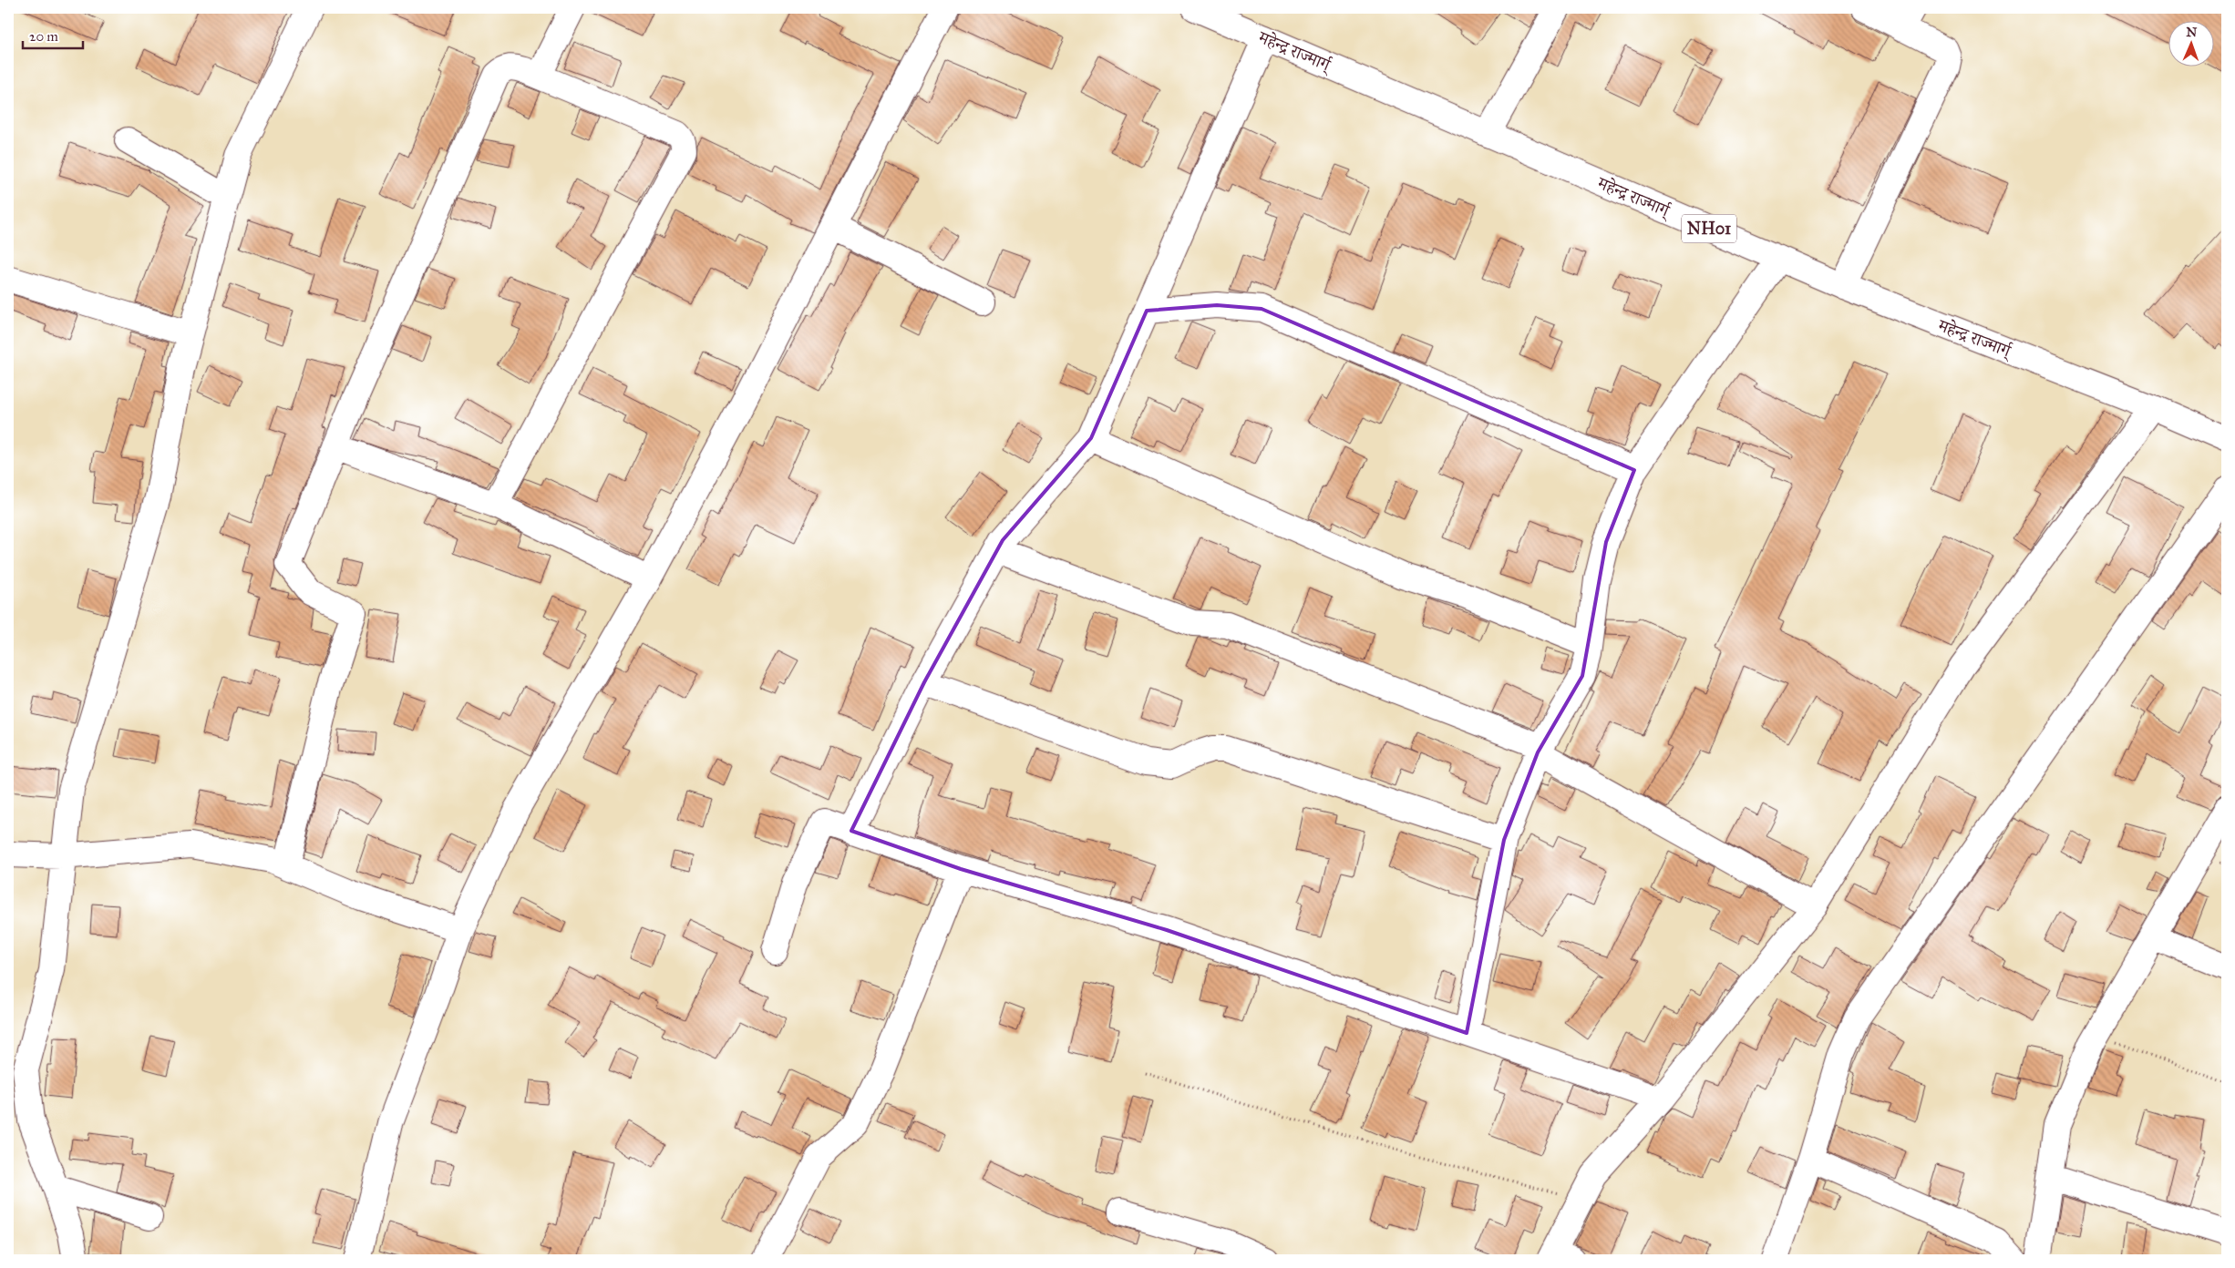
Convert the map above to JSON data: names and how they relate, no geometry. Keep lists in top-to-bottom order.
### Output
{
  "streets": {
    "main road": ["महेन्द्र राज्मार्ग्", "NH01"]
  },
  "scale_bar": "20 m",
  "north": "top"
}
